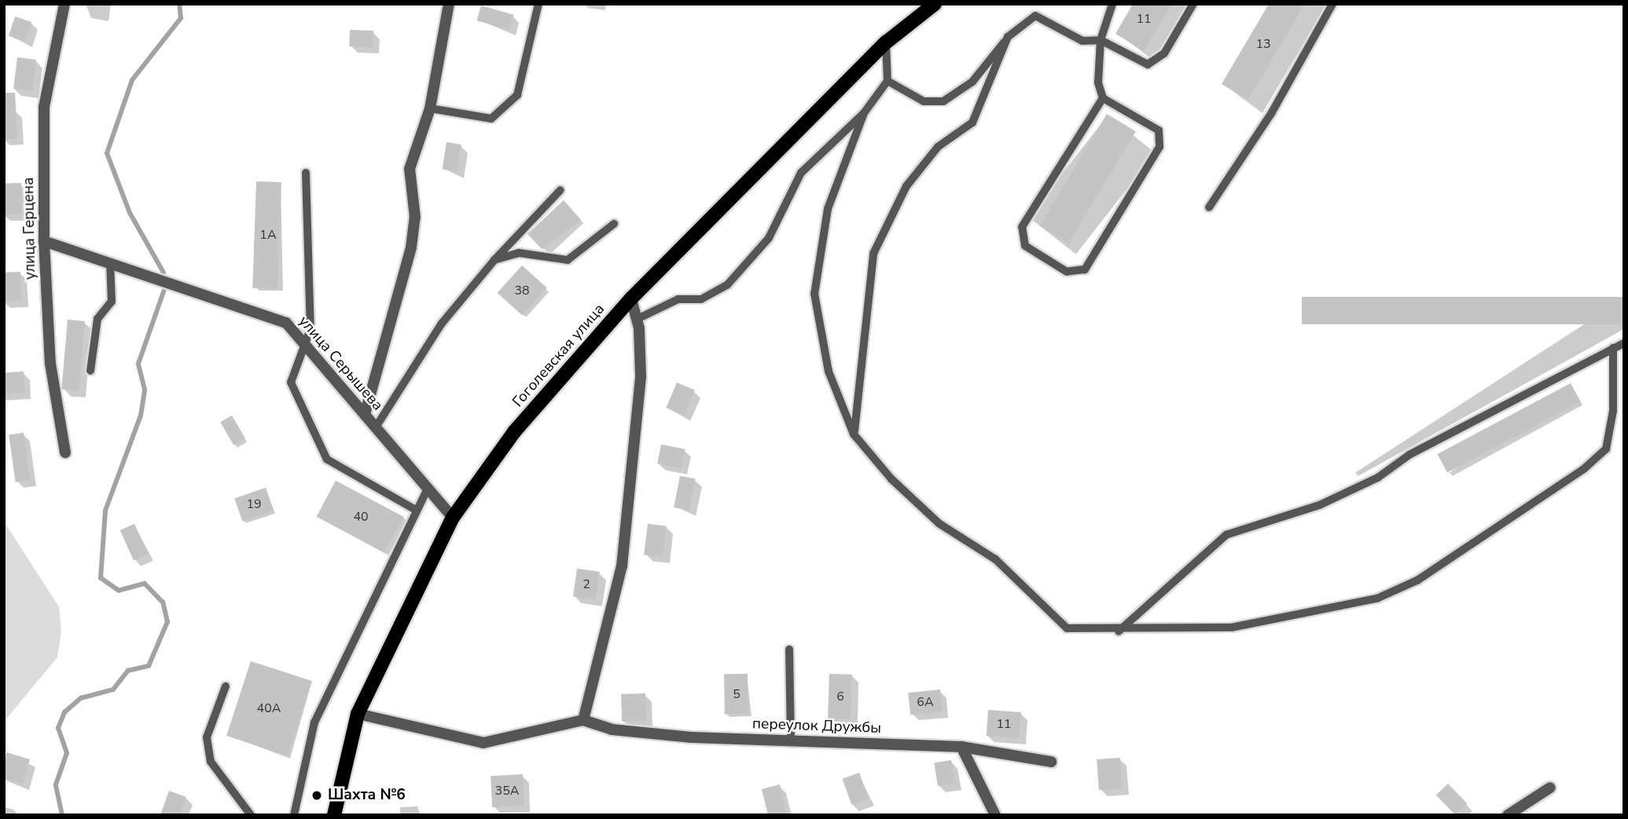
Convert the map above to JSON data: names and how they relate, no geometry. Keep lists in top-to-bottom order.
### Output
{
  "streets": {
    "main road": ["Гоголевская улица"],
    "street": ["улица Герцена", "улица Серышева", "переулок Дружбы"]
  },
  "crossings": [
    ["улица Герцена", "улица Серышева"],
    ["Гоголевская улица", "улица Серышева"]
  ],
  "places": ["Шахта №6"],
  "house_numbers": [
    "11",
    "13",
    "1А",
    "38",
    "19",
    "40",
    "2",
    "5",
    "6",
    "6А",
    "40А",
    "11",
    "35А"
  ]
}
